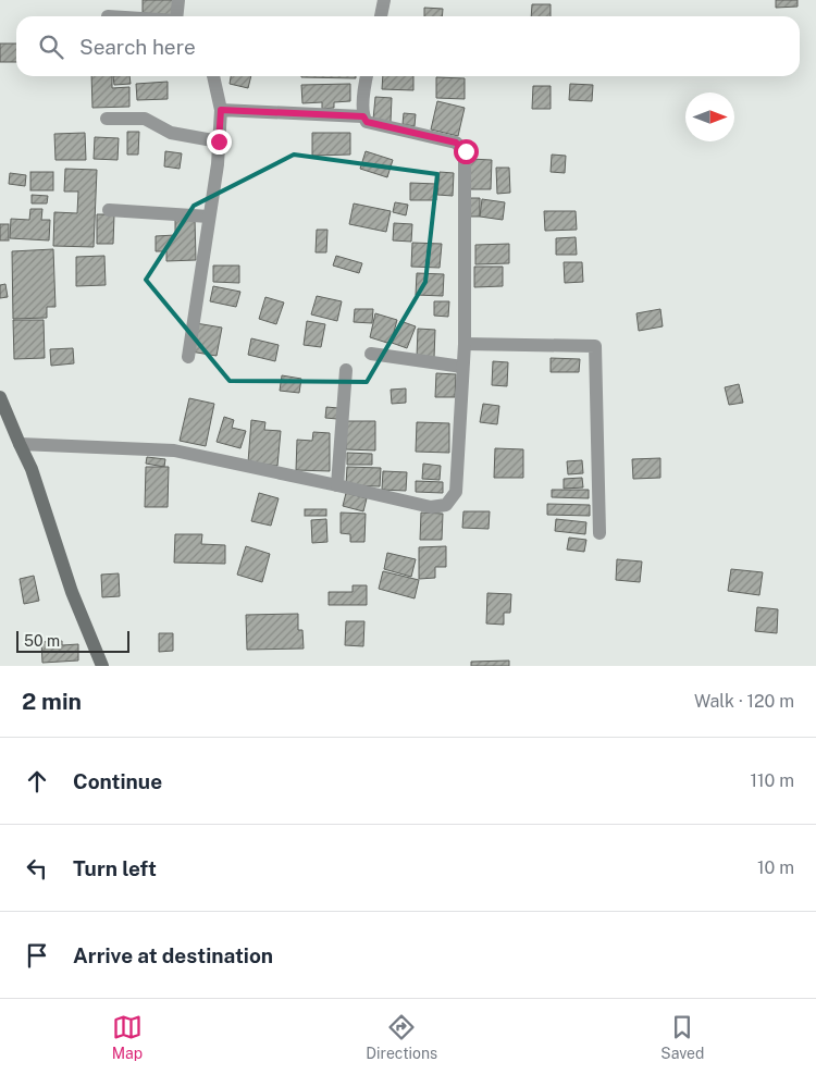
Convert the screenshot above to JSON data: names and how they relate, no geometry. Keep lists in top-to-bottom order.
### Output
{
  "scale_bar": "50 m",
  "north": "right",
  "page": {
    "search": "Search here",
    "scale": "50 m",
    "heading": ["2 min", "Walk · 120 m"],
    "list": [
      ["Continue", "110 m"],
      ["Turn left", "10 m"],
      "Arrive at destination"
    ],
    "nav": ["Map", "Directions", "Saved"]
  }
}
